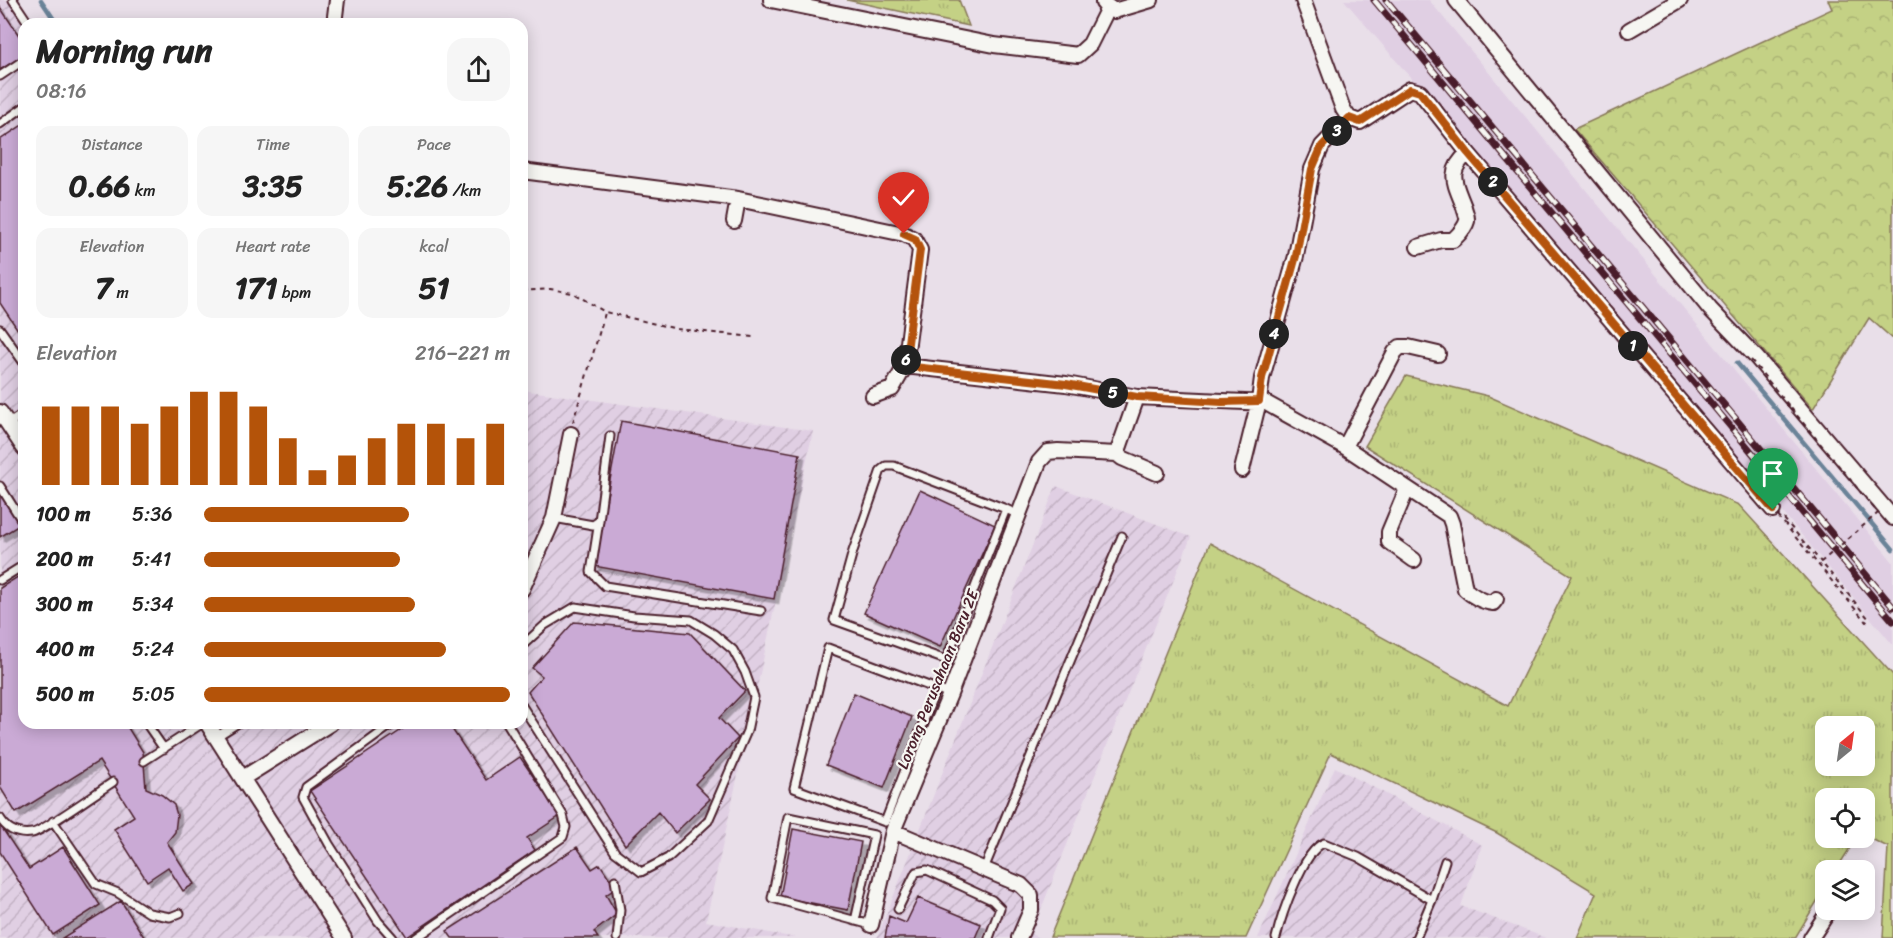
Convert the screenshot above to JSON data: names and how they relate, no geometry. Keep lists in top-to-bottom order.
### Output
{
  "streets": {
    "street": ["Lorong Perusahaan Baru 2E"]
  },
  "north": "top right",
  "page": {
    "heading": ["Morning run", "08:16"],
    "pins": [
      "3",
      "2",
      "4",
      "1",
      "6",
      "5"
    ],
    "stats": [
      ["Distance", "0.66 km"],
      ["Time", "3:35"],
      ["Pace", "5:26 /km"],
      ["Elevation", "7 m"],
      ["Heart rate", "171 bpm"],
      ["kcal", "51"]
    ],
    "chart": ["Elevation", "216–221 m"],
    "list": [
      {
        "name": "100 m",
        "note": "5:36"
      },
      {
        "name": "200 m",
        "note": "5:41"
      },
      {
        "name": "300 m",
        "note": "5:34"
      },
      {
        "name": "400 m",
        "note": "5:24"
      },
      {
        "name": "500 m",
        "note": "5:05"
      }
    ]
  }
}
